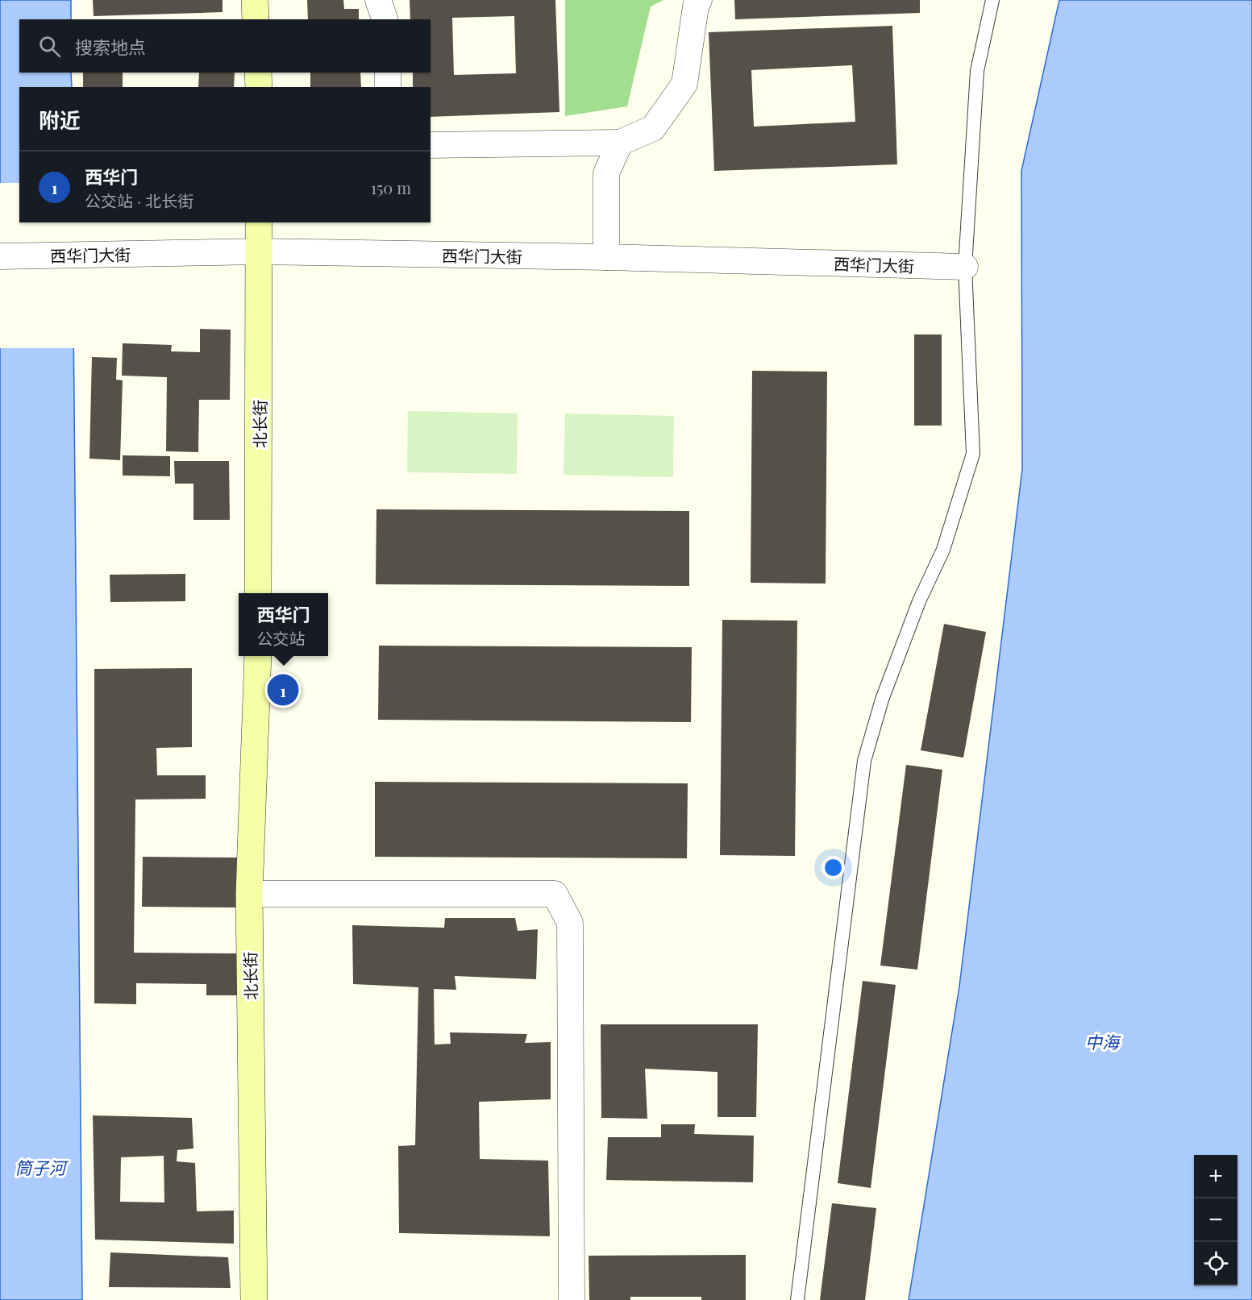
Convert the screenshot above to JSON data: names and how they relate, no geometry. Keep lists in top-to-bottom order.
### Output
{
  "streets": {
    "street": ["西华门大街", "北长街"]
  },
  "crossings": [
    ["西华门大街", "北长街"]
  ],
  "water": ["中海", "筒子河"],
  "page": {
    "search": "搜索地点",
    "heading": "附近",
    "list": [
      {
        "mark": "1",
        "name": "西华门",
        "note": "公交站 · 北长街",
        "value": "150 m"
      }
    ],
    "popup": ["西华门", "公交站"],
    "pins": "1",
    "map_buttons": ["+", "−"]
  }
}
